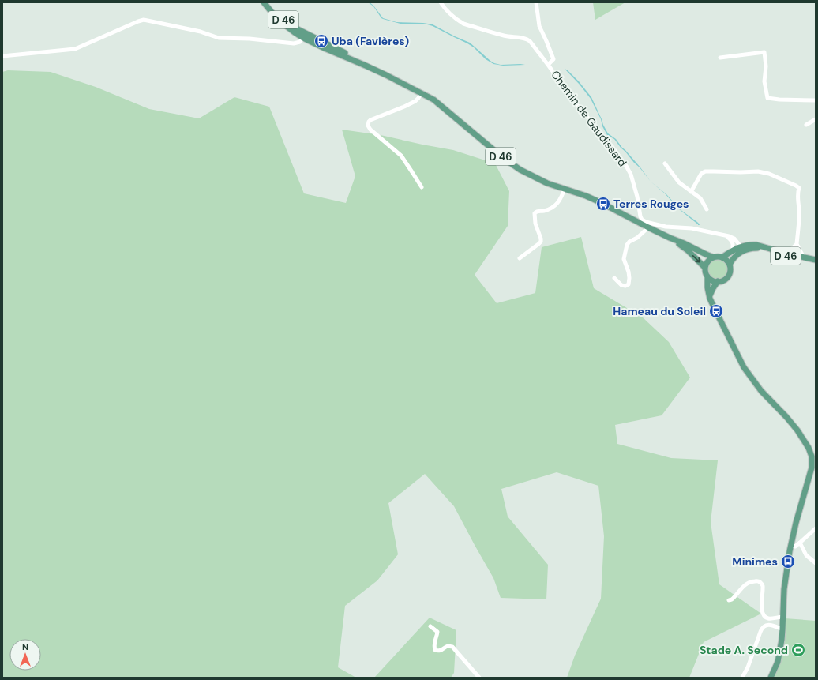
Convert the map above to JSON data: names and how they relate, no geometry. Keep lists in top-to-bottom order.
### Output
{
  "streets": {
    "main road": ["D 46"],
    "street": ["Chemin de Gaudissard"]
  },
  "places": {
    "bus stop": [
      "Uba (Favières)",
      "Terres Rouges",
      "Hameau du Soleil",
      "Minimes"
    ],
    "sports": ["Stade A. Second"]
  },
  "north": "top"
}
